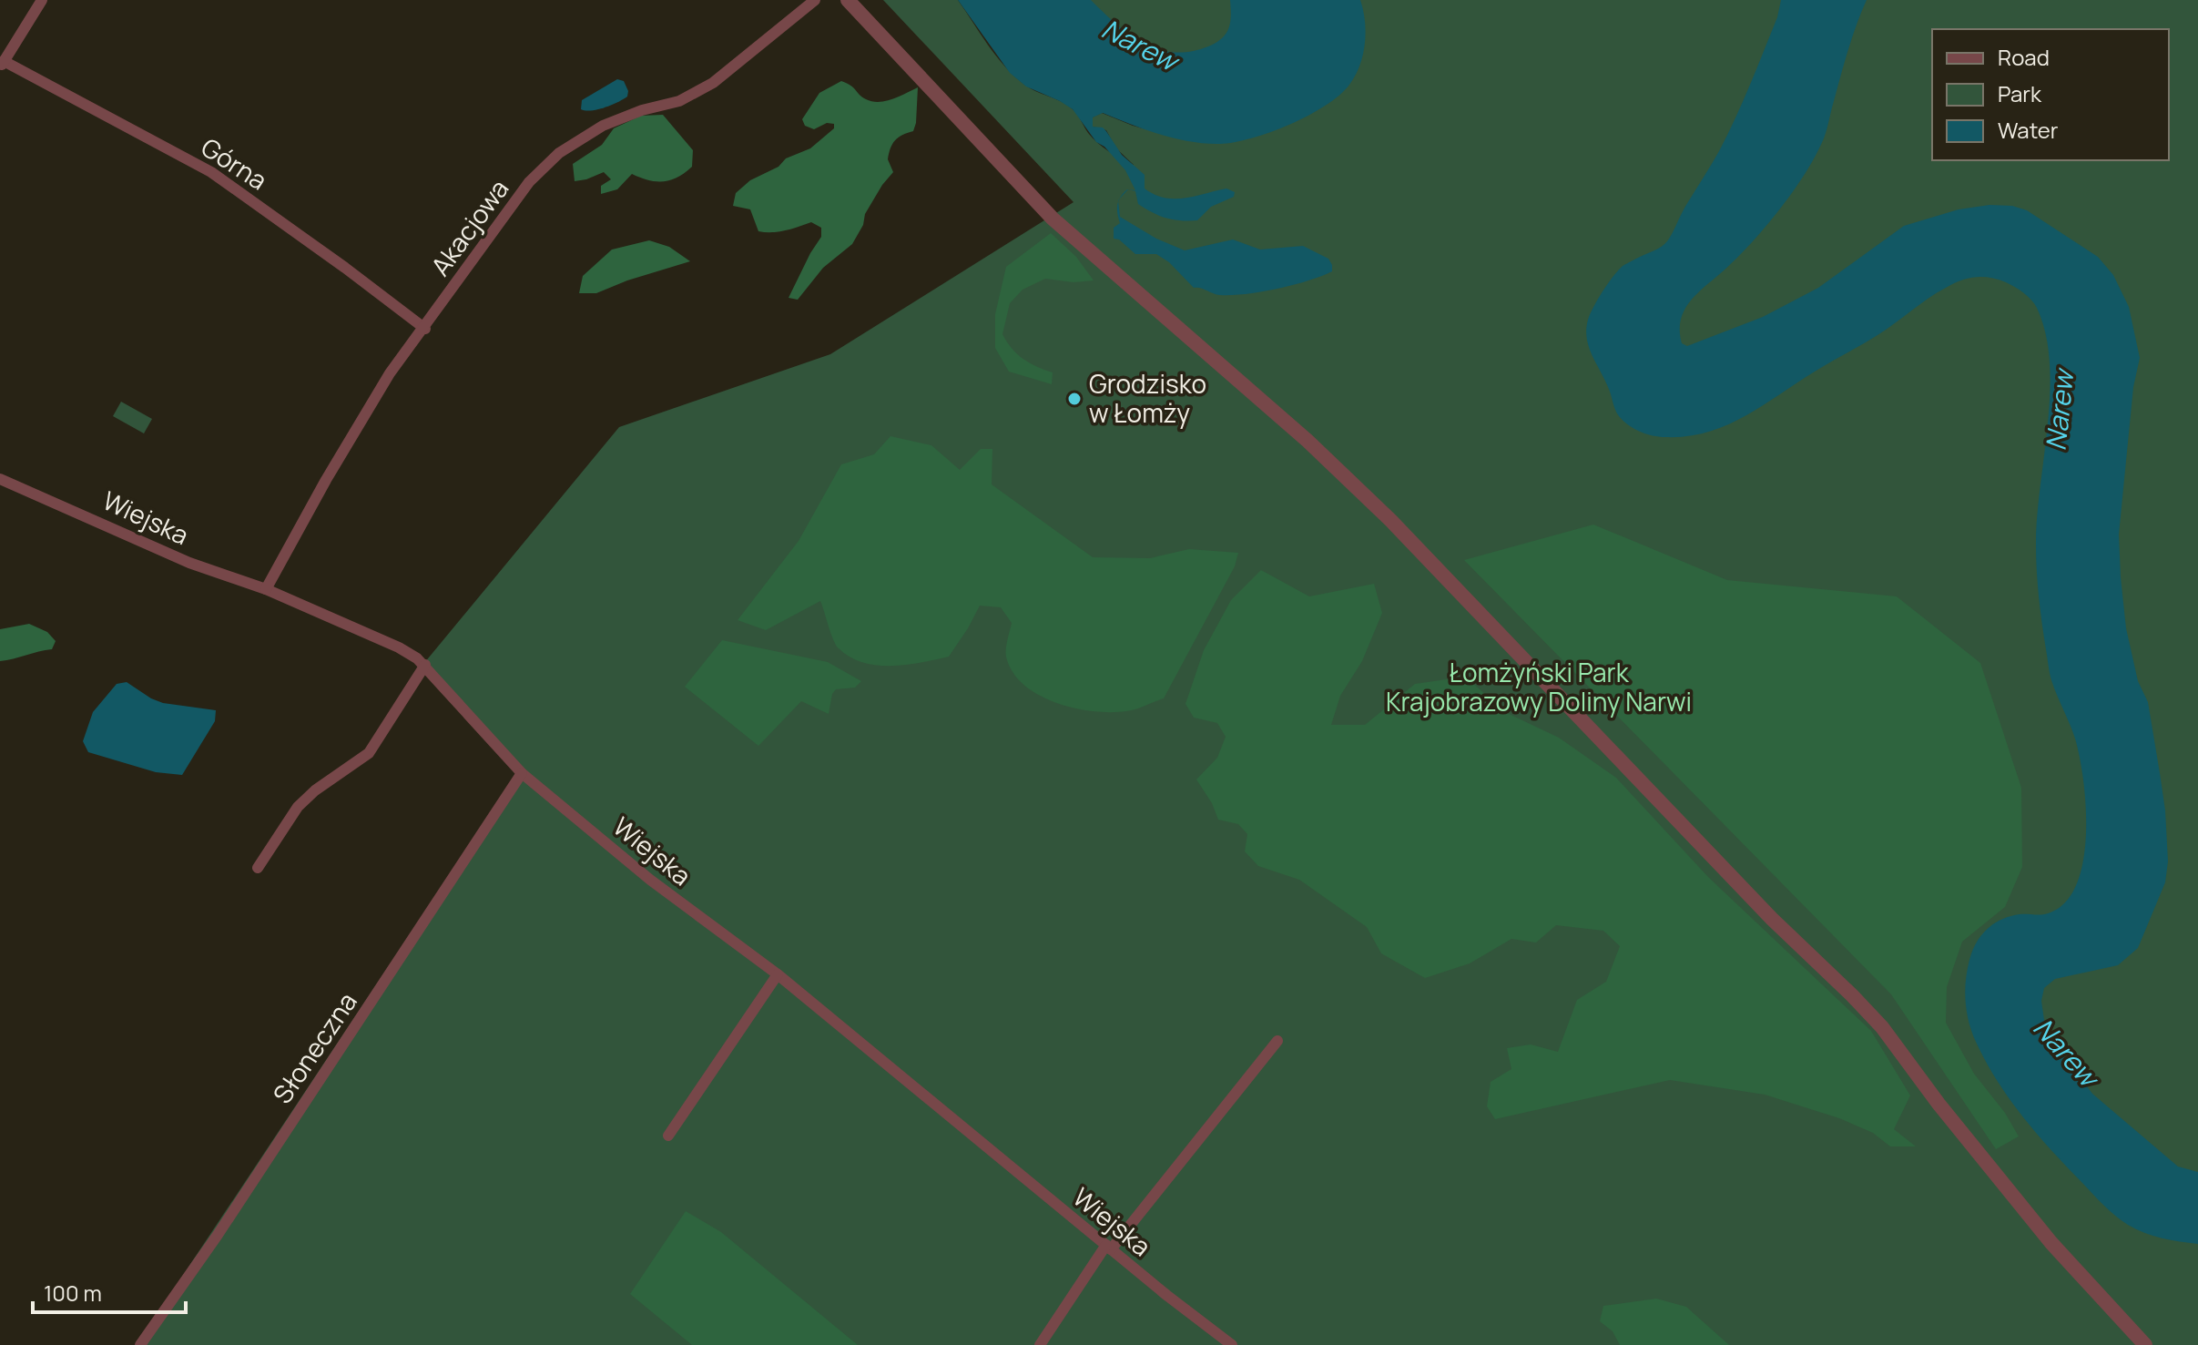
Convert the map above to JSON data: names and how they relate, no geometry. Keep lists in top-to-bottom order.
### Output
{
  "streets": {
    "street": [
      "Górna",
      "Akacjowa",
      "Wiejska",
      "Słoneczna"
    ]
  },
  "crossings": [
    ["Górna", "Akacjowa"],
    ["Akacjowa", "Wiejska"],
    ["Wiejska", "Słoneczna"]
  ],
  "water": ["Narew"],
  "parks": ["Łomżyński Park Krajobrazowy Doliny Narwi"],
  "places": ["Grodzisko w Łomży"],
  "legend": ["Road", "Park", "Water"],
  "scale_bar": "100 m"
}
